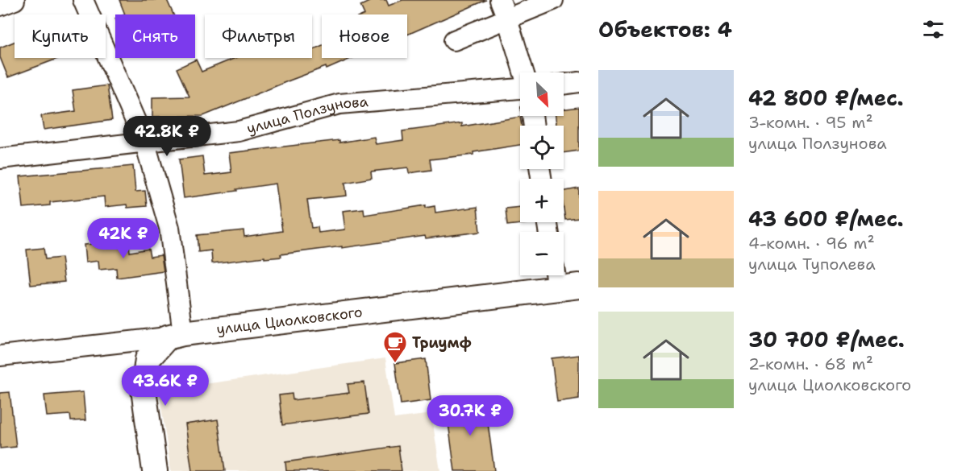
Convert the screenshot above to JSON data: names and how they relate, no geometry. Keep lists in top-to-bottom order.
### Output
{
  "streets": {
    "street": ["улица Ползунова", "улица Циолковского"]
  },
  "places": {
    "cafe": ["Триумф"]
  },
  "north": "bottom right",
  "page": {
    "heading": "Объектов: 4",
    "chip": [
      "Купить",
      "Снять",
      "Фильтры",
      "Новое"
    ],
    "list": [
      {
        "name": "42 800 ₽/мес.",
        "note": "3-комн. · 95 m² · улица Ползунова"
      },
      {
        "name": "43 600 ₽/мес.",
        "note": "4-комн. · 96 m² · улица Туполева"
      },
      {
        "name": "30 700 ₽/мес.",
        "note": "2-комн. · 68 m² · улица Циолковского"
      }
    ],
    "map_buttons": ["+", "−"],
    "price": [
      "42.8K ₽",
      "42K ₽",
      "43.6K ₽",
      "30.7K ₽"
    ]
  }
}
